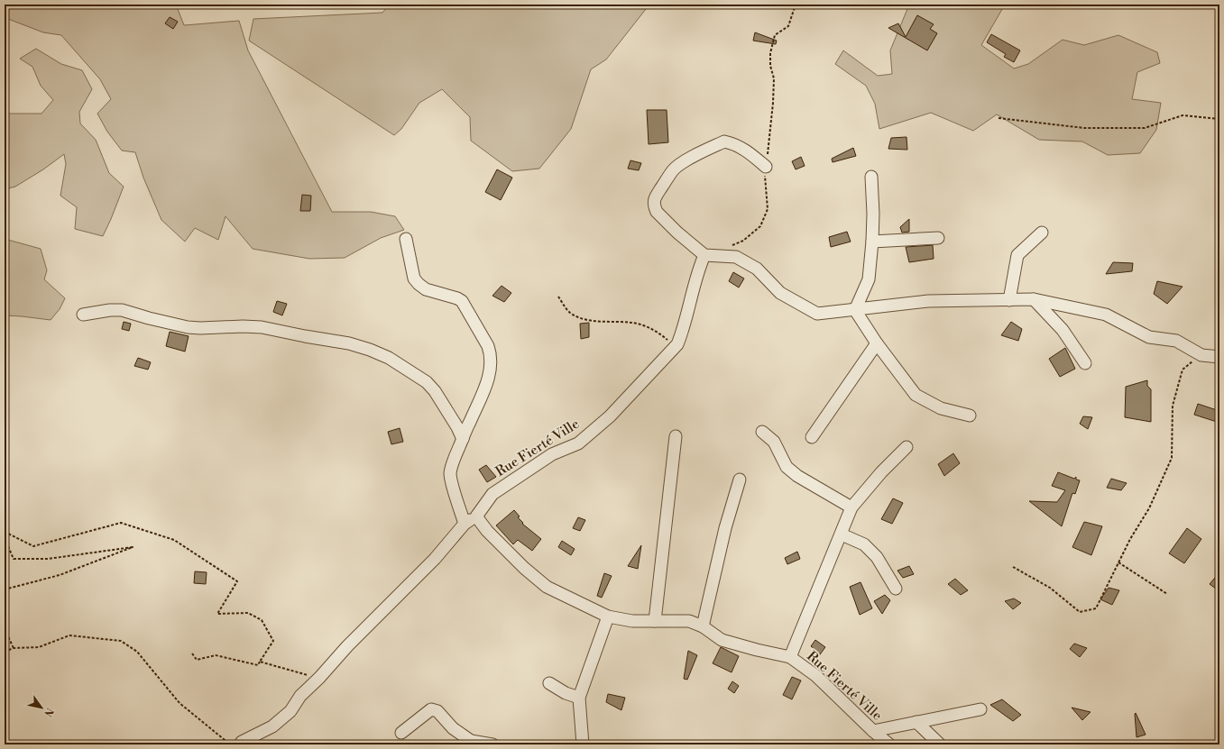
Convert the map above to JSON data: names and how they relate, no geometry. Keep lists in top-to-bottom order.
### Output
{
  "streets": {
    "street": ["Rue Fierté Ville"]
  },
  "north": "bottom right"
}
